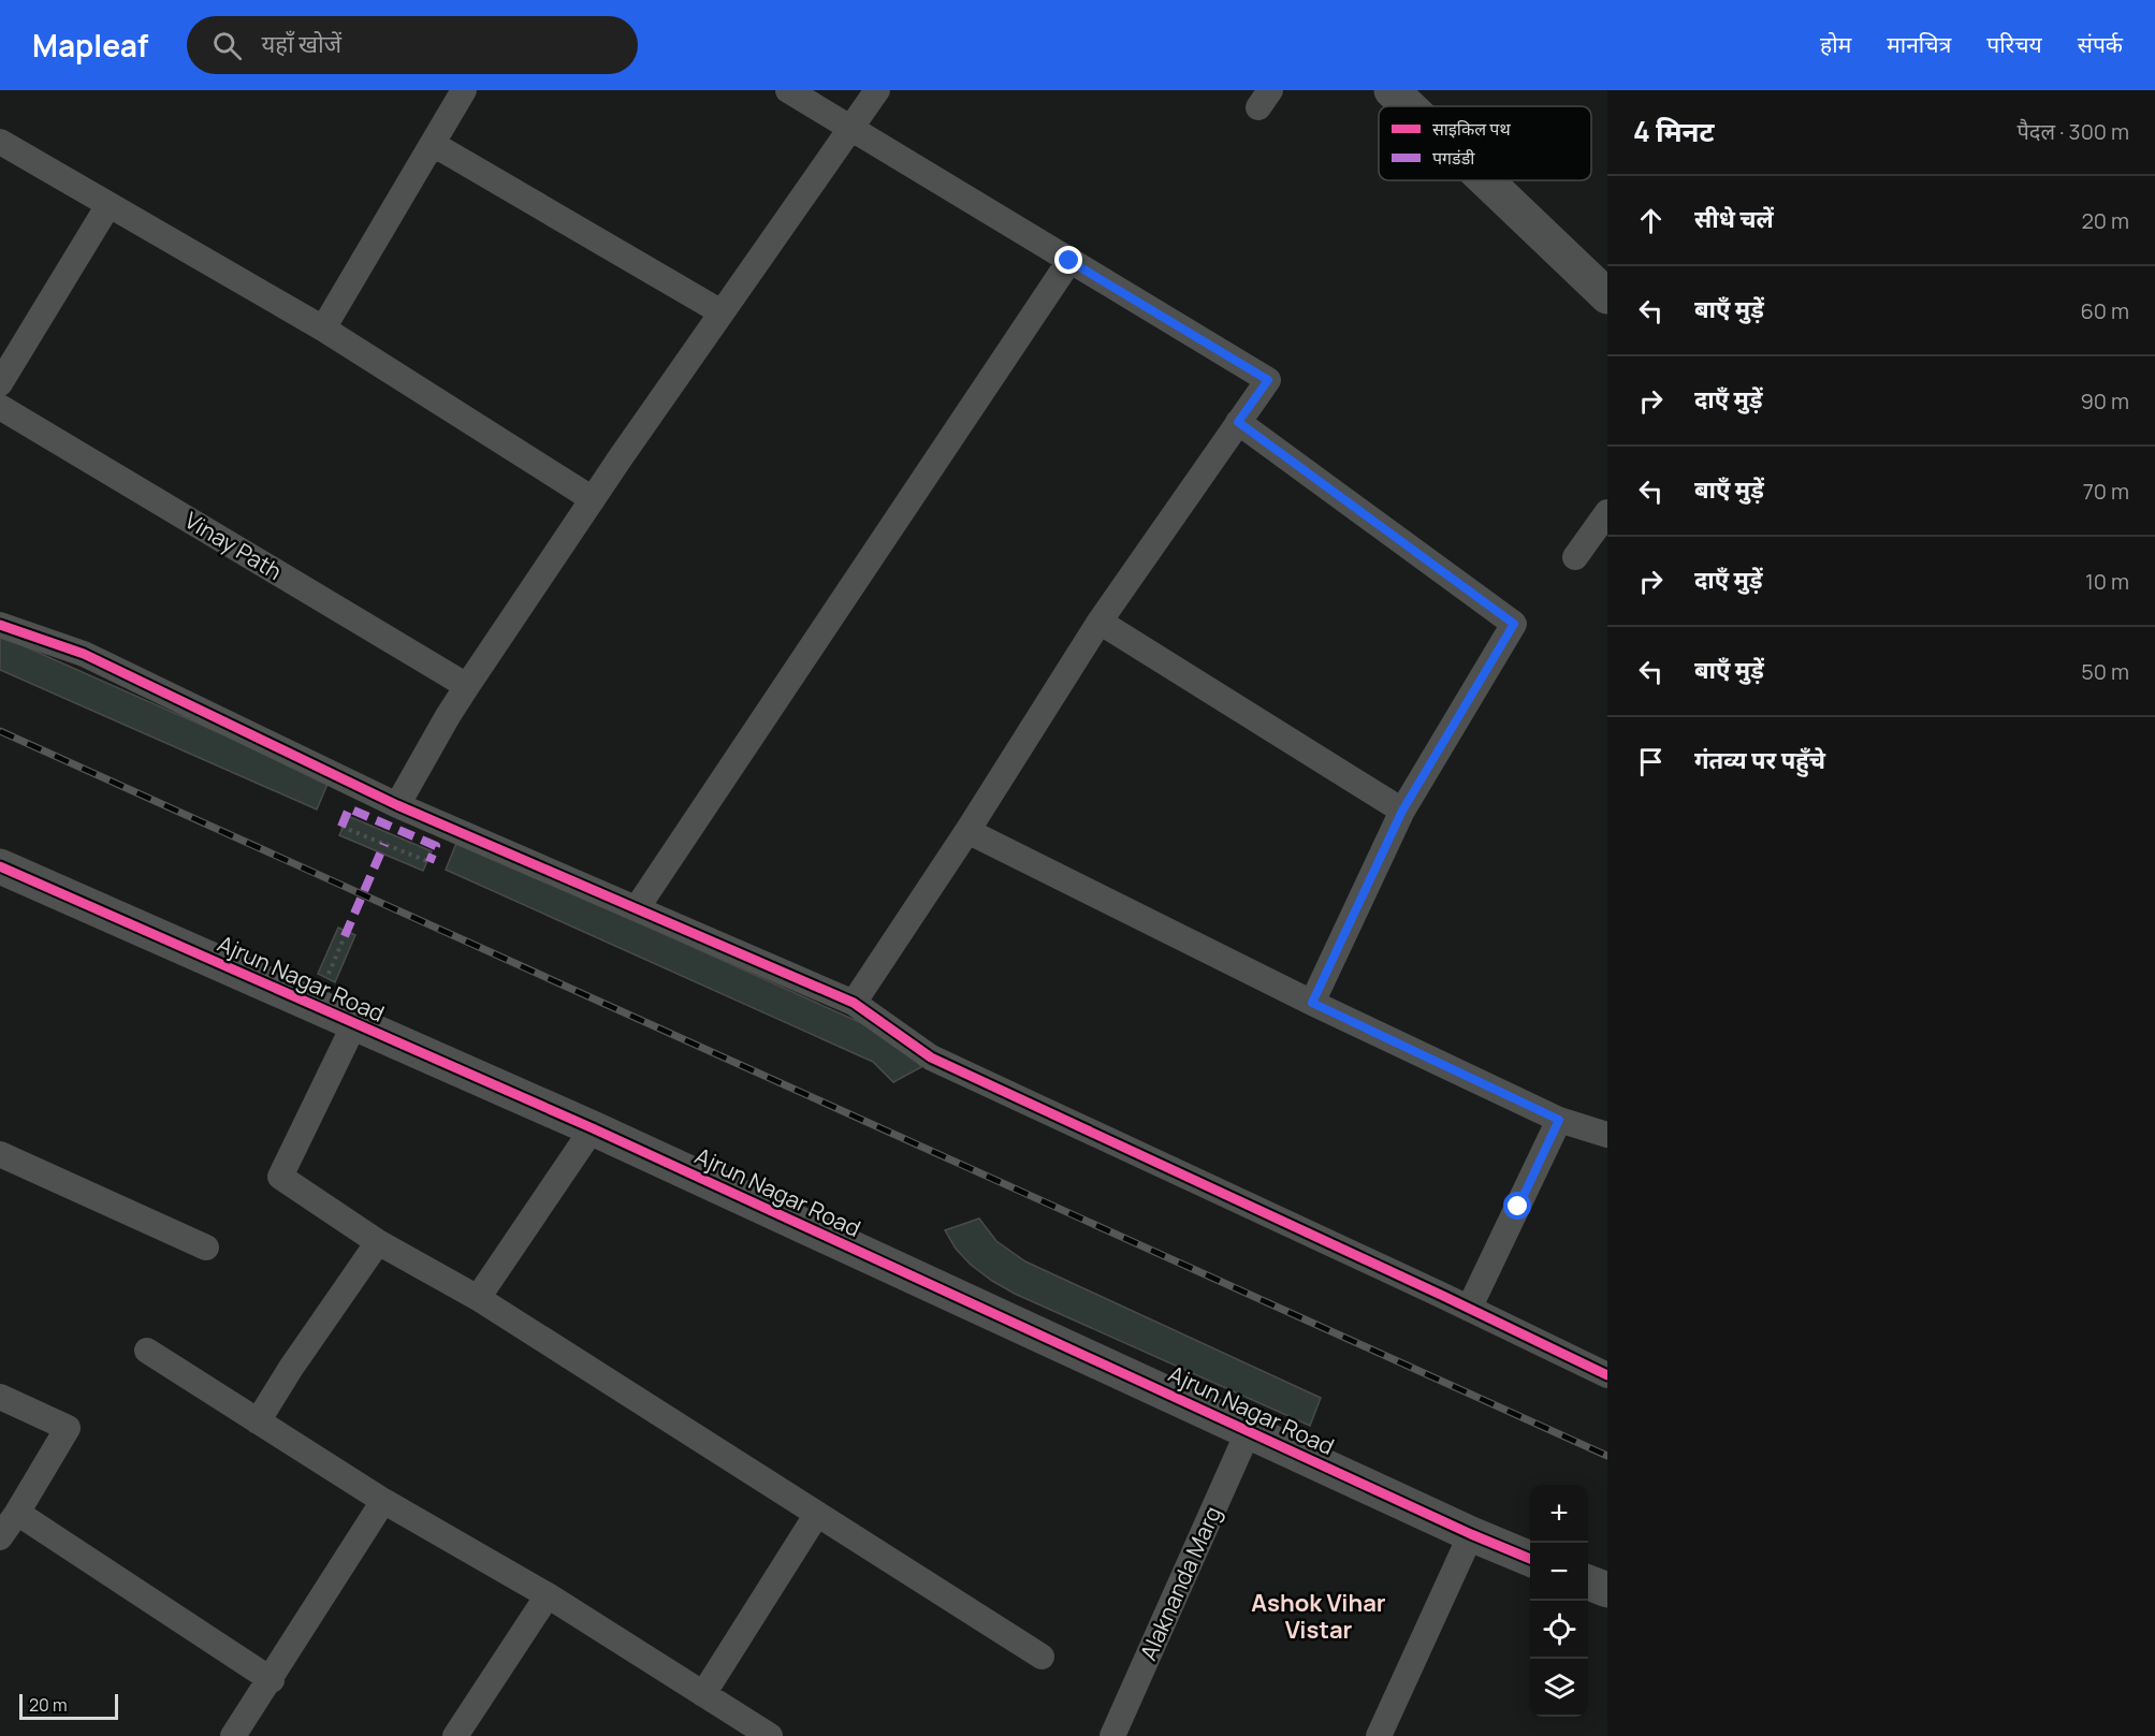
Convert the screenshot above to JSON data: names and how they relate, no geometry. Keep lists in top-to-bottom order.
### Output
{
  "streets": {
    "street": ["Vinay Path", "Ajrun Nagar Road", "Alaknanda Marg"]
  },
  "crossings": [
    ["Ajrun Nagar Road", "Alaknanda Marg"]
  ],
  "districts": ["Ashok Vihar Vistar"],
  "legend": ["साइकिल पथ", "पगडंडी"],
  "scale_bar": "20 m",
  "page": {
    "header": "Mapleaf",
    "search": "यहाँ खोजें",
    "nav": [
      "होम",
      "मानचित्र",
      "परिचय",
      "संपर्क"
    ],
    "heading": ["4 मिनट", "पैदल · 300 m"],
    "list": [
      ["सीधे चलें", "20 m"],
      ["बाएँ मुड़ें", "60 m"],
      ["दाएँ मुड़ें", "90 m"],
      ["बाएँ मुड़ें", "70 m"],
      ["दाएँ मुड़ें", "10 m"],
      ["बाएँ मुड़ें", "50 m"],
      "गंतव्य पर पहुँचे"
    ],
    "map_buttons": ["+", "−"],
    "scale": "20 m"
  }
}
